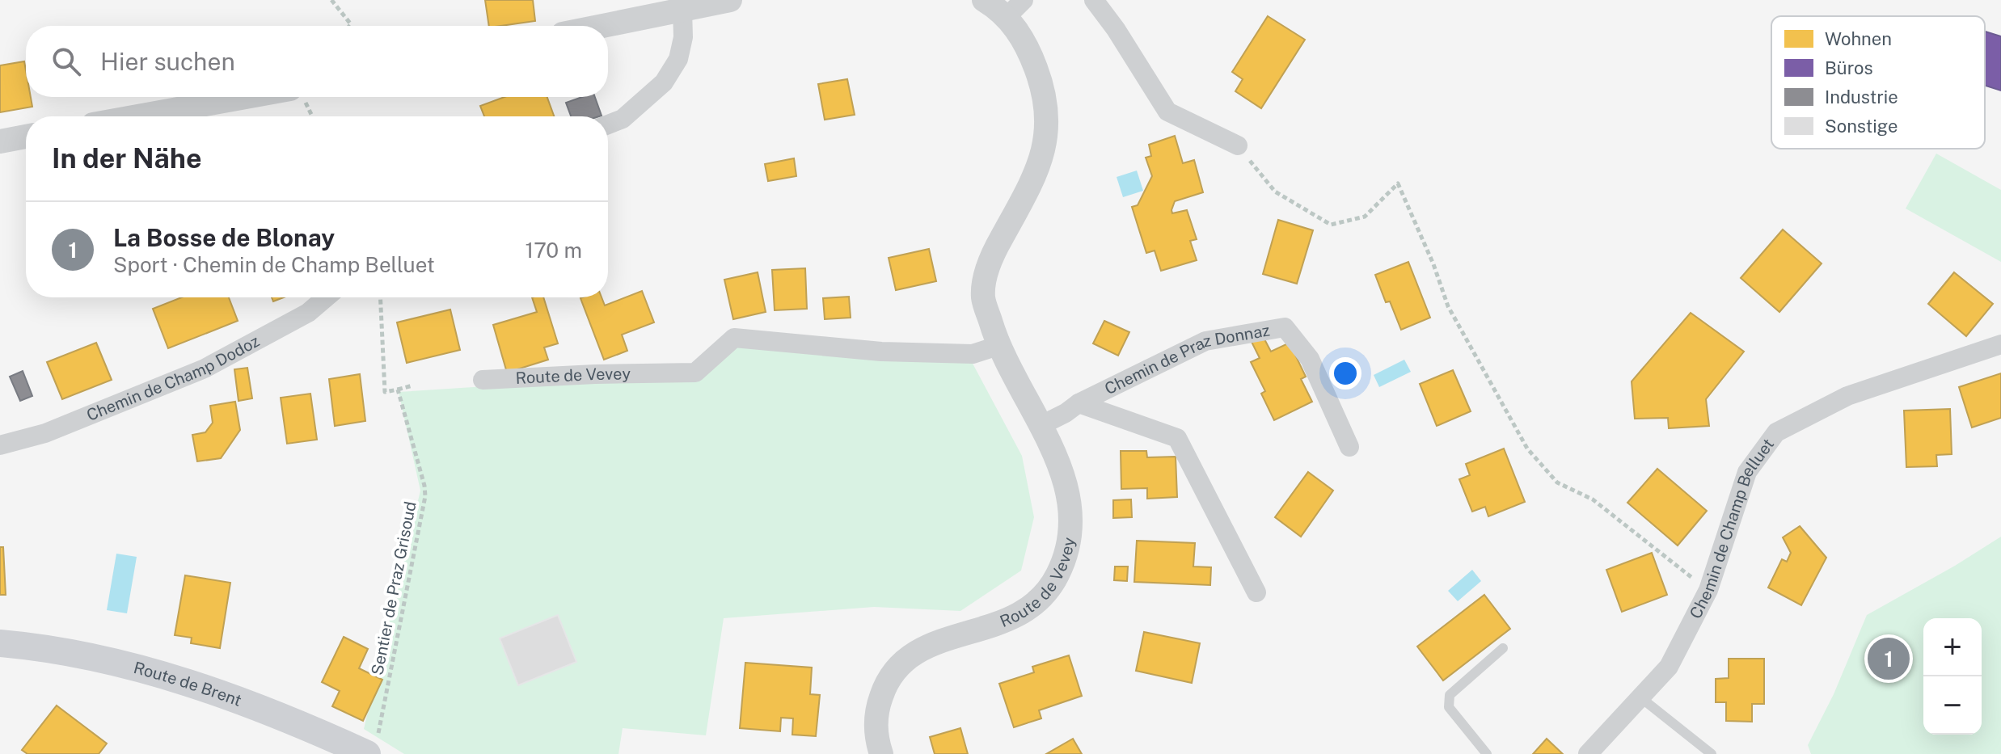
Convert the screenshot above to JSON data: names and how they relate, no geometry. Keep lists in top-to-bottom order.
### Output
{
  "streets": {
    "main road": ["Route de Brent"],
    "street": [
      "Chemin de Praz Donnaz",
      "Route de Vevey",
      "Chemin de Champ Dodoz",
      "Chemin de Champ Belluet"
    ],
    "path": ["Sentier de Praz Grisoud"]
  },
  "crossings": [
    ["Chemin de Praz Donnaz", "Route de Vevey"],
    ["Sentier de Praz Grisoud", "Route de Brent"]
  ],
  "legend": [
    "Wohnen",
    "Büros",
    "Industrie",
    "Sonstige"
  ],
  "page": {
    "search": "Hier suchen",
    "heading": "In der Nähe",
    "list": [
      {
        "mark": "1",
        "name": "La Bosse de Blonay",
        "note": "Sport · Chemin de Champ Belluet",
        "value": "170 m"
      }
    ],
    "map_buttons": ["+", "−"],
    "pins": "1"
  }
}
